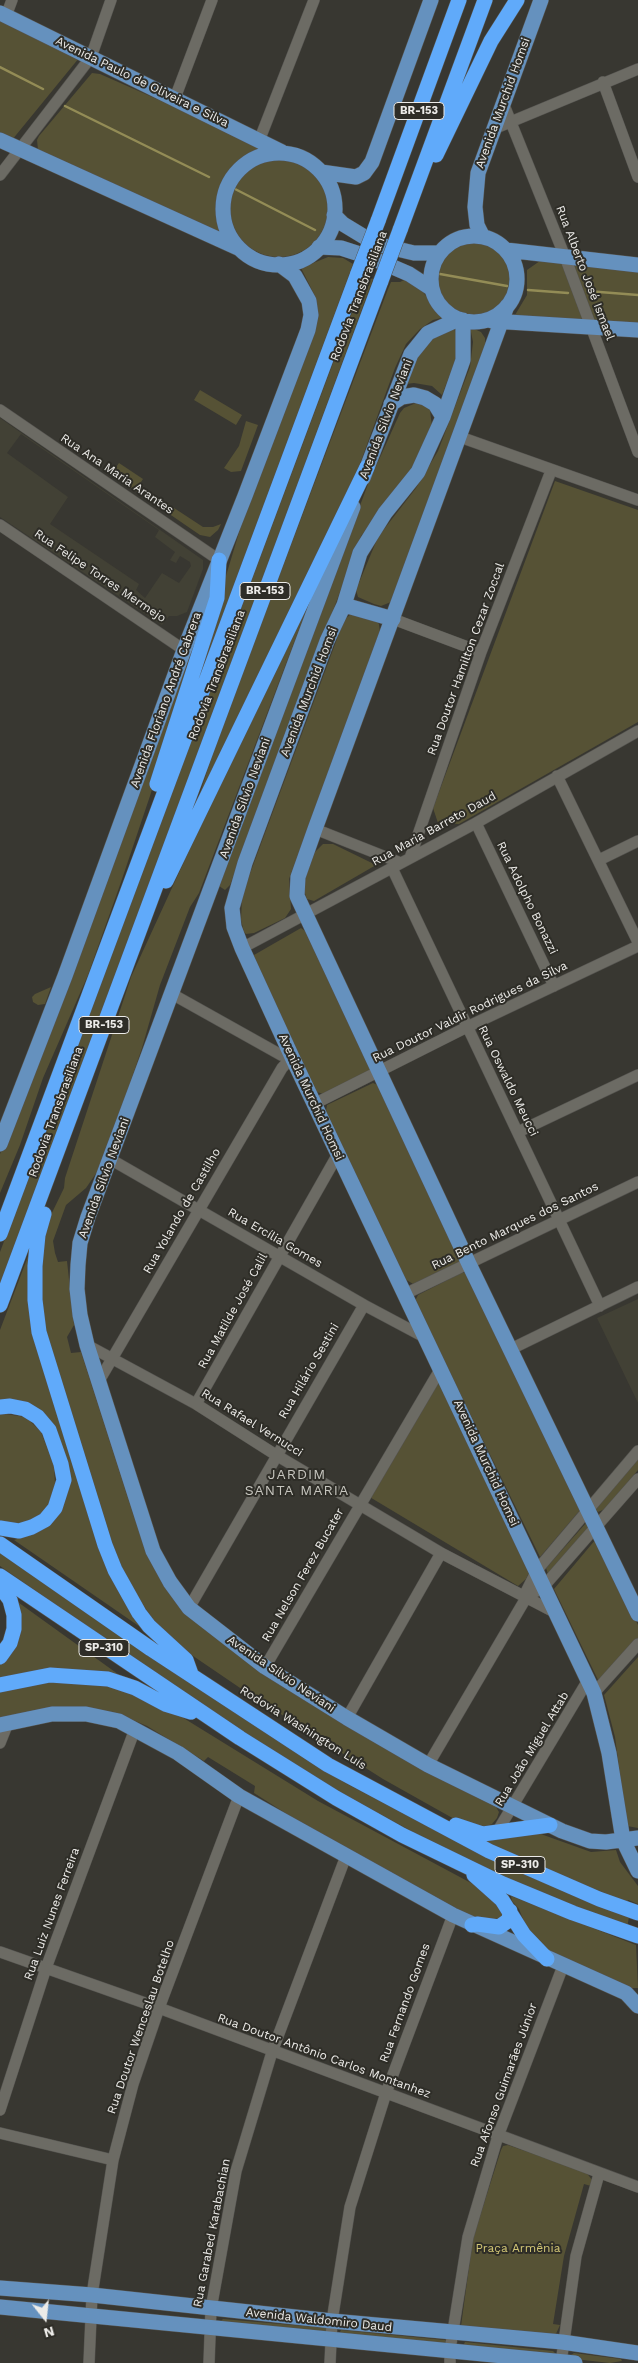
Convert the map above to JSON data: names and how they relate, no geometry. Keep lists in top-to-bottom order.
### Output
{
  "streets": {
    "highway": [
      "BR-153",
      "Rodovia Transbrasiliana",
      "SP-310",
      "Rodovia Washington Luís"
    ],
    "main road": [
      "Avenida Paulo de Oliveira e Silva",
      "Avenida Murchid Homsi",
      "Avenida Sílvio Neviani",
      "Avenida Floriano André Cabrera",
      "Avenida Waldomiro Daud"
    ],
    "street": [
      "Rua Alberto José Ismael",
      "Rua Ana Maria Arantes",
      "Rua Felipe Torres Mermejo",
      "Rua Doutor Hamilton Cezar Zoccal",
      "Rua Maria Barreto Daud",
      "Rua Adolpho Bonazzi",
      "Rua Doutor Valdir Rodrigues da Silva",
      "Rua Oswaldo Meucci",
      "Rua Yolando de Castilho",
      "Rua Bento Marques dos Santos",
      "Rua Ercília Gomes",
      "Rua Matilde José Calil",
      "Rua Hilário Sestini",
      "Rua Rafael Vernucci",
      "Rua Nelson Ferez Bucater",
      "Rua João Miguel Attab",
      "Rua Luiz Nunes Ferreira",
      "Rua Fernando Gomes",
      "Rua Doutor Wenceslau Botelho",
      "Rua Doutor Antônio Carlos Montanhez",
      "Rua Afonso Guimarães Júnior",
      "Rua Garabed Karabachian"
    ]
  },
  "crossings": [
    ["Avenida Paulo de Oliveira e Silva", "Avenida Floriano André Cabrera"],
    ["Avenida Murchid Homsi", "Rua Alberto José Ismael"],
    ["Avenida Murchid Homsi", "Avenida Sílvio Neviani"],
    ["Avenida Murchid Homsi", "Rua Maria Barreto Daud"],
    ["Avenida Murchid Homsi", "Rua Doutor Valdir Rodrigues da Silva"],
    ["Avenida Murchid Homsi", "Rua Yolando de Castilho"],
    ["Avenida Murchid Homsi", "Rua Bento Marques dos Santos"],
    ["Avenida Murchid Homsi", "Rua Ercília Gomes"],
    ["Avenida Murchid Homsi", "Rua Matilde José Calil"],
    ["Avenida Murchid Homsi", "Rua Rafael Vernucci"],
    ["Avenida Murchid Homsi", "Rua Nelson Ferez Bucater"],
    ["Avenida Murchid Homsi", "Rua João Miguel Attab"],
    ["Avenida Sílvio Neviani", "Rua Yolando de Castilho"],
    ["Avenida Sílvio Neviani", "Rua Ercília Gomes"],
    ["Avenida Sílvio Neviani", "Rua Hilário Sestini"],
    ["Avenida Sílvio Neviani", "Rua Rafael Vernucci"],
    ["Avenida Sílvio Neviani", "Rua Nelson Ferez Bucater"],
    ["Avenida Sílvio Neviani", "Rua João Miguel Attab"],
    ["Rua Ana Maria Arantes", "Avenida Floriano André Cabrera"],
    ["Rua Felipe Torres Mermejo", "Avenida Floriano André Cabrera"],
    ["Rua Doutor Hamilton Cezar Zoccal", "Rua Maria Barreto Daud"],
    ["Rua Doutor Hamilton Cezar Zoccal", "Rua Oswaldo Meucci"],
    ["Rua Maria Barreto Daud", "Rua Adolpho Bonazzi"],
    ["Rua Maria Barreto Daud", "Rua Oswaldo Meucci"],
    ["Rua Adolpho Bonazzi", "Rua Doutor Valdir Rodrigues da Silva"],
    ["Rua Doutor Valdir Rodrigues da Silva", "Rua Oswaldo Meucci"],
    ["Rua Oswaldo Meucci", "Rua Bento Marques dos Santos"],
    ["Rua Yolando de Castilho", "Rua Ercília Gomes"],
    ["Rua Yolando de Castilho", "Rua Rafael Vernucci"],
    ["Rua Ercília Gomes", "Rua Matilde José Calil"],
    ["Rua Ercília Gomes", "Rua Hilário Sestini"],
    ["Rua Matilde José Calil", "Rua Rafael Vernucci"],
    ["Rua Hilário Sestini", "Rua Rafael Vernucci"],
    ["Rua Rafael Vernucci", "Rua Nelson Ferez Bucater"],
    ["Rua Luiz Nunes Ferreira", "Rua Doutor Antônio Carlos Montanhez"],
    ["Rua Fernando Gomes", "Rua Doutor Antônio Carlos Montanhez"],
    ["Rua Fernando Gomes", "Avenida Waldomiro Daud"],
    ["Rua Doutor Wenceslau Botelho", "Rua Doutor Antônio Carlos Montanhez"],
    ["Rua Doutor Wenceslau Botelho", "Avenida Waldomiro Daud"],
    ["Rua Doutor Antônio Carlos Montanhez", "Rua Afonso Guimarães Júnior"],
    ["Rua Doutor Antônio Carlos Montanhez", "Rua Garabed Karabachian"],
    ["Rua Afonso Guimarães Júnior", "Avenida Waldomiro Daud"],
    ["Rua Garabed Karabachian", "Avenida Waldomiro Daud"]
  ],
  "districts": ["JARDIM SANTA MARIA"],
  "parks": ["Praça Armênia"],
  "north": "bottom"
}
